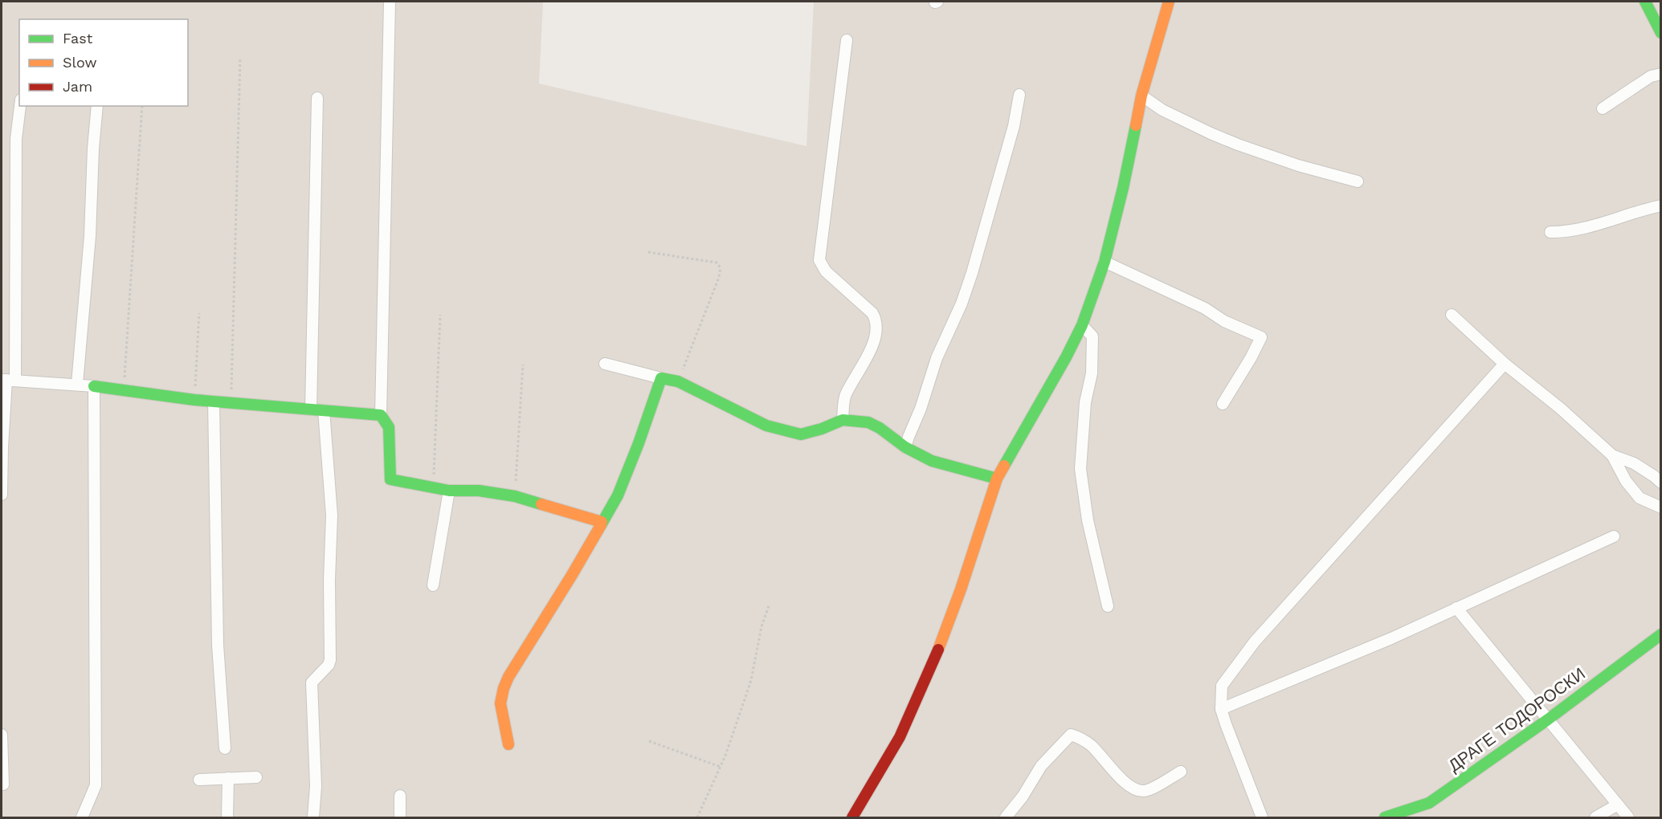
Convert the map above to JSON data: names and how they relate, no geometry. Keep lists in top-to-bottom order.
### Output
{
  "streets": {
    "street": ["ДРАГЕ ТОДОРОСКИ"]
  },
  "legend": ["Fast", "Slow", "Jam"]
}
